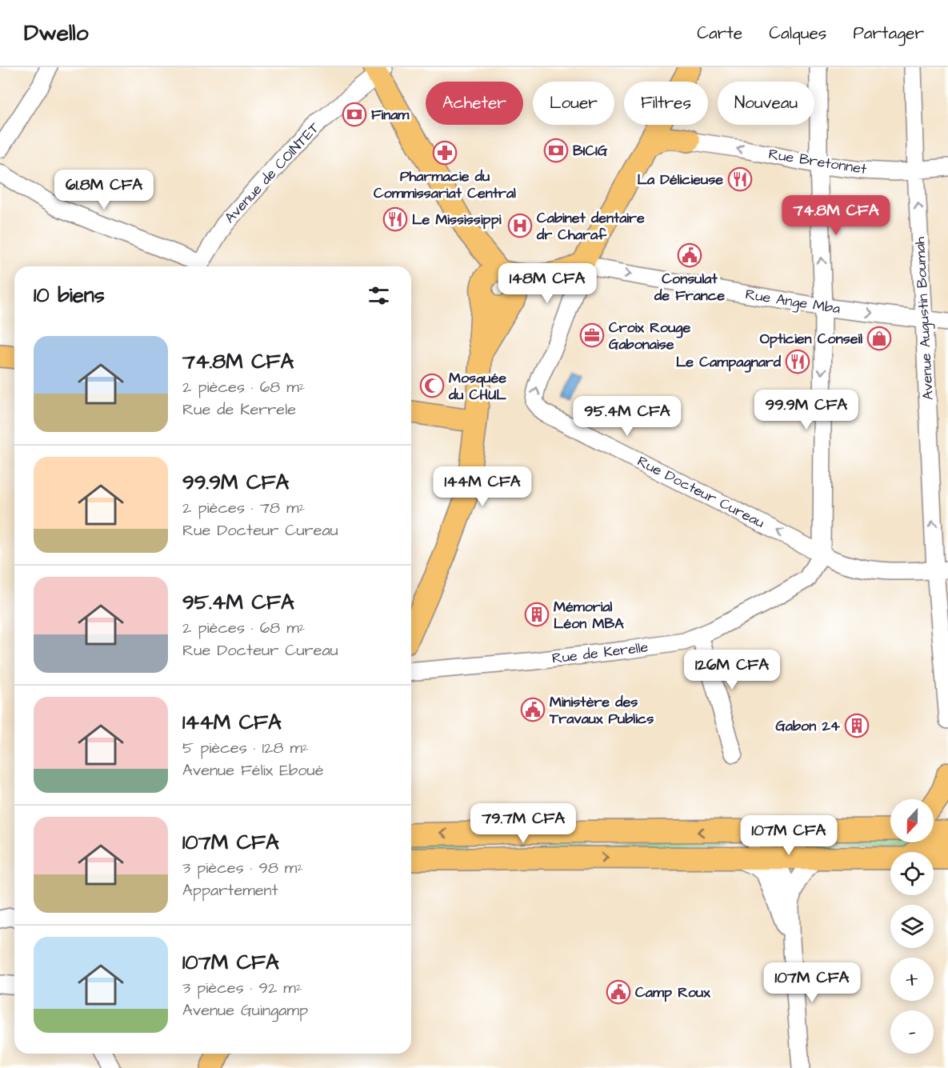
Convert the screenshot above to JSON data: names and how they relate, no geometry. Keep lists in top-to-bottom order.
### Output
{
  "streets": {
    "street": [
      "Rue Bretonnet",
      "Avenue de COINTET",
      "Rue Ange Mba",
      "Avenue Augustin Boumah",
      "Rue Docteur Cureau",
      "Rue de Kerelle"
    ]
  },
  "crossings": [
    ["Rue Bretonnet", "Avenue Augustin Boumah"],
    ["Rue Ange Mba", "Avenue Augustin Boumah"],
    ["Rue Ange Mba", "Rue Docteur Cureau"],
    ["Avenue Augustin Boumah", "Rue Docteur Cureau"],
    ["Rue Docteur Cureau", "Rue de Kerelle"]
  ],
  "one_way": ["Rue Bretonnet", "Rue Ange Mba"],
  "places": {
    "bank": ["Finam", "BICIG"],
    "pharmacy": ["Pharmacie du Commissariat Central"],
    "restaurant": ["La Délicieuse", "Le Mississippi", "Le Campagnard"],
    "hospital": ["Cabinet dentaire dr Charaf"],
    "public building": ["Consulat de France", "Ministère des Travaux Publics", "Camp Roux"],
    "office": ["Croix Rouge Gabonaise"],
    "shop": ["Opticien Conseil"],
    "mosque": ["Mosquée du CHUL"],
    "building": ["Mémorial Léon MBA", "Gabon 24"]
  },
  "north": "bottom",
  "page": {
    "header": "Dwello",
    "nav": ["Carte", "Calques", "Partager"],
    "chip": [
      "Acheter",
      "Louer",
      "Filtres",
      "Nouveau"
    ],
    "price": [
      "61.8M CFA",
      "74.8M CFA",
      "148M CFA",
      "99.9M CFA",
      "95.4M CFA",
      "144M CFA",
      "126M CFA",
      "79.7M CFA",
      "107M CFA",
      "107M CFA"
    ],
    "heading": "10 biens",
    "list": [
      {
        "name": "74.8M CFA",
        "note": "2 pièces · 68 m² · Rue de Kerrele"
      },
      {
        "name": "99.9M CFA",
        "note": "2 pièces · 78 m² · Rue Docteur Cureau"
      },
      {
        "name": "95.4M CFA",
        "note": "2 pièces · 68 m² · Rue Docteur Cureau"
      },
      {
        "name": "144M CFA",
        "note": "5 pièces · 128 m² · Avenue Félix Eboué"
      },
      {
        "name": "107M CFA",
        "note": "3 pièces · 98 m² · Appartement"
      },
      {
        "name": "107M CFA",
        "note": "3 pièces · 92 m² · Avenue Guingamp"
      }
    ],
    "map_buttons": ["+", "−"]
  }
}
